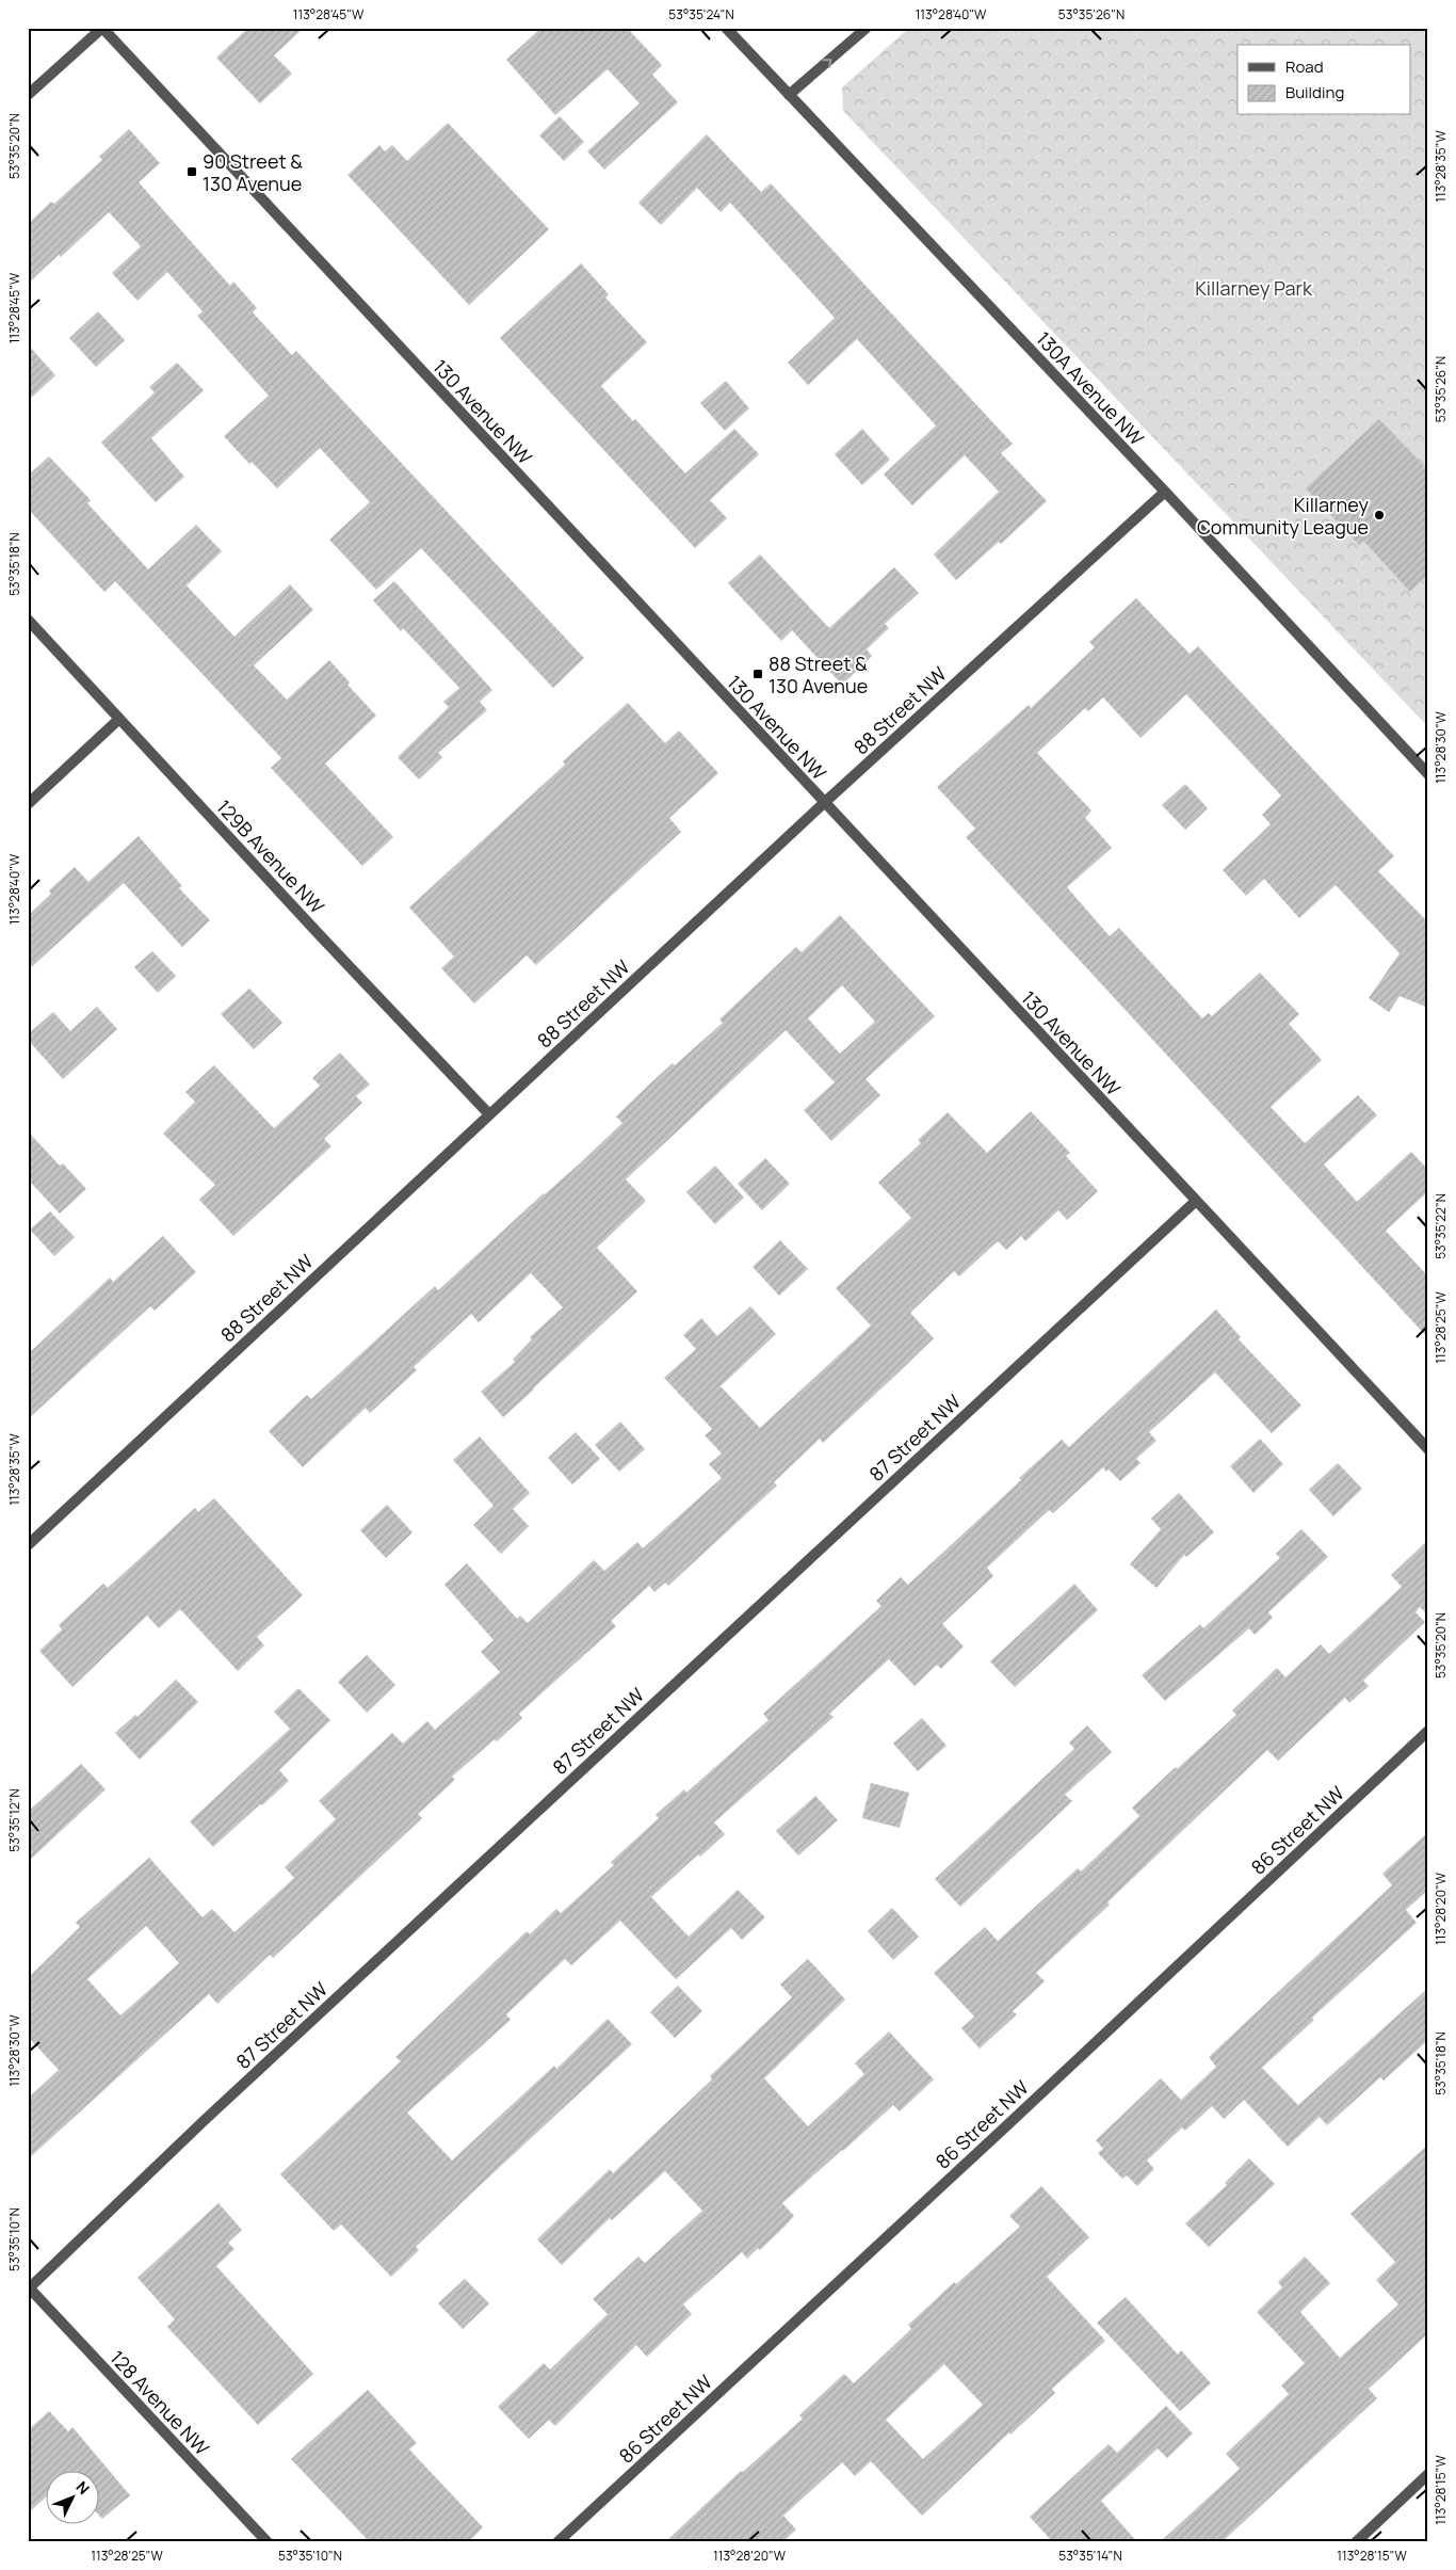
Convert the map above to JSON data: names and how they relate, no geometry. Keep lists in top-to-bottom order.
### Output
{
  "streets": {
    "street": [
      "130A Avenue NW",
      "130 Avenue NW",
      "88 Street NW",
      "129B Avenue NW",
      "87 Street NW",
      "86 Street NW",
      "128 Avenue NW"
    ]
  },
  "crossings": [
    ["130A Avenue NW", "88 Street NW"],
    ["130 Avenue NW", "88 Street NW"],
    ["130 Avenue NW", "87 Street NW"],
    ["88 Street NW", "129B Avenue NW"],
    ["87 Street NW", "128 Avenue NW"]
  ],
  "parks": ["Killarney Park"],
  "places": {
    "transit": ["90 Street & 130 Avenue", "88 Street & 130 Avenue"],
    "other": ["Killarney Community League"]
  },
  "legend": ["Road", "Building"],
  "north": "top right",
  "coordinates": [
    "113°28'45\"W",
    "53°35'24\"N",
    "113°28'40\"W",
    "53°35'26\"N",
    "53°35'20\"N",
    "113°28'35\"W",
    "53°35'18\"N",
    "113°28'30\"W",
    "53°35'22\"N",
    "113°28'25\"W",
    "53°35'12\"N",
    "113°28'20\"W",
    "53°35'10\"N",
    "113°28'15\"W",
    "53°35'14\"N"
  ]
}
